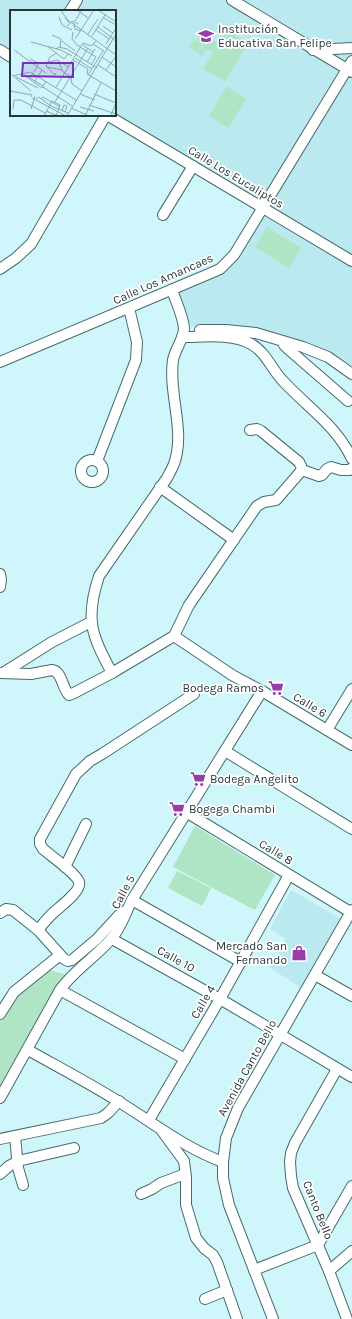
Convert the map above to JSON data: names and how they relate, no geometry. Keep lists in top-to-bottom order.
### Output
{
  "streets": {
    "street": [
      "Calle Los Eucaliptos",
      "Calle Los Amancaes",
      "Calle 6",
      "Calle 8",
      "Calle 5",
      "Calle 10",
      "Calle 4",
      "Avenida Canto Bello",
      "Canto Bello"
    ]
  },
  "crossings": [
    ["Calle Los Eucaliptos", "Calle Los Amancaes"],
    ["Calle 6", "Calle 5"],
    ["Calle 8", "Calle 5"],
    ["Calle 8", "Calle 4"],
    ["Calle 8", "Avenida Canto Bello"],
    ["Calle 5", "Calle 10"],
    ["Calle 10", "Calle 4"],
    ["Calle 10", "Avenida Canto Bello"],
    ["Calle 10", "Canto Bello"]
  ],
  "places": {
    "school or university": ["Institución Educativa San Felipe"],
    "supermarket": ["Bodega Ramos", "Bodega Angelito", "Bogega Chambi"],
    "shop": ["Mercado San Fernando"]
  }
}
